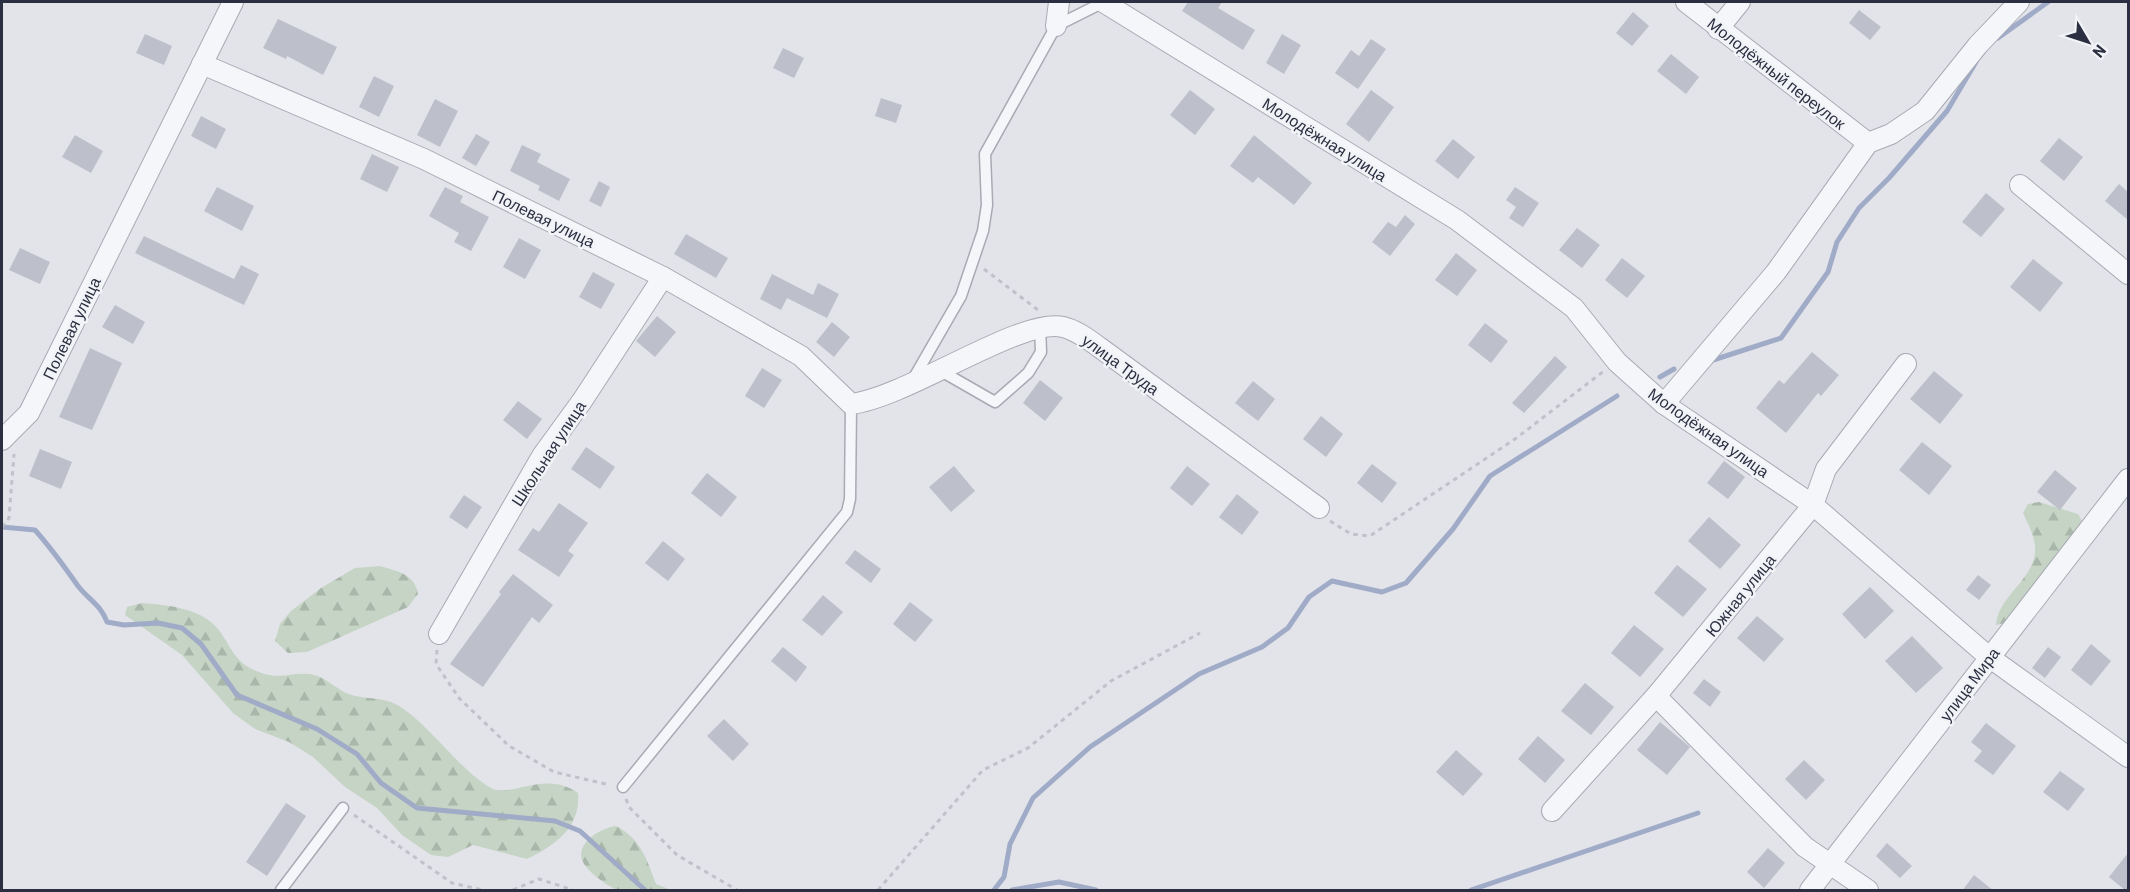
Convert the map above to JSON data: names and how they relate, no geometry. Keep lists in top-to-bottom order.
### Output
{
  "streets": {
    "street": [
      "Молодёжный переулок",
      "Молодёжная улица",
      "Полевая улица",
      "улица Труда",
      "Школьная улица",
      "Южная улица",
      "улица Мира"
    ]
  },
  "crossings": [
    ["Молодёжная улица", "Южная улица"],
    ["Молодёжная улица", "улица Мира"],
    ["Полевая улица", "улица Труда"],
    ["Полевая улица", "Школьная улица"]
  ],
  "north": "bottom right"
}
